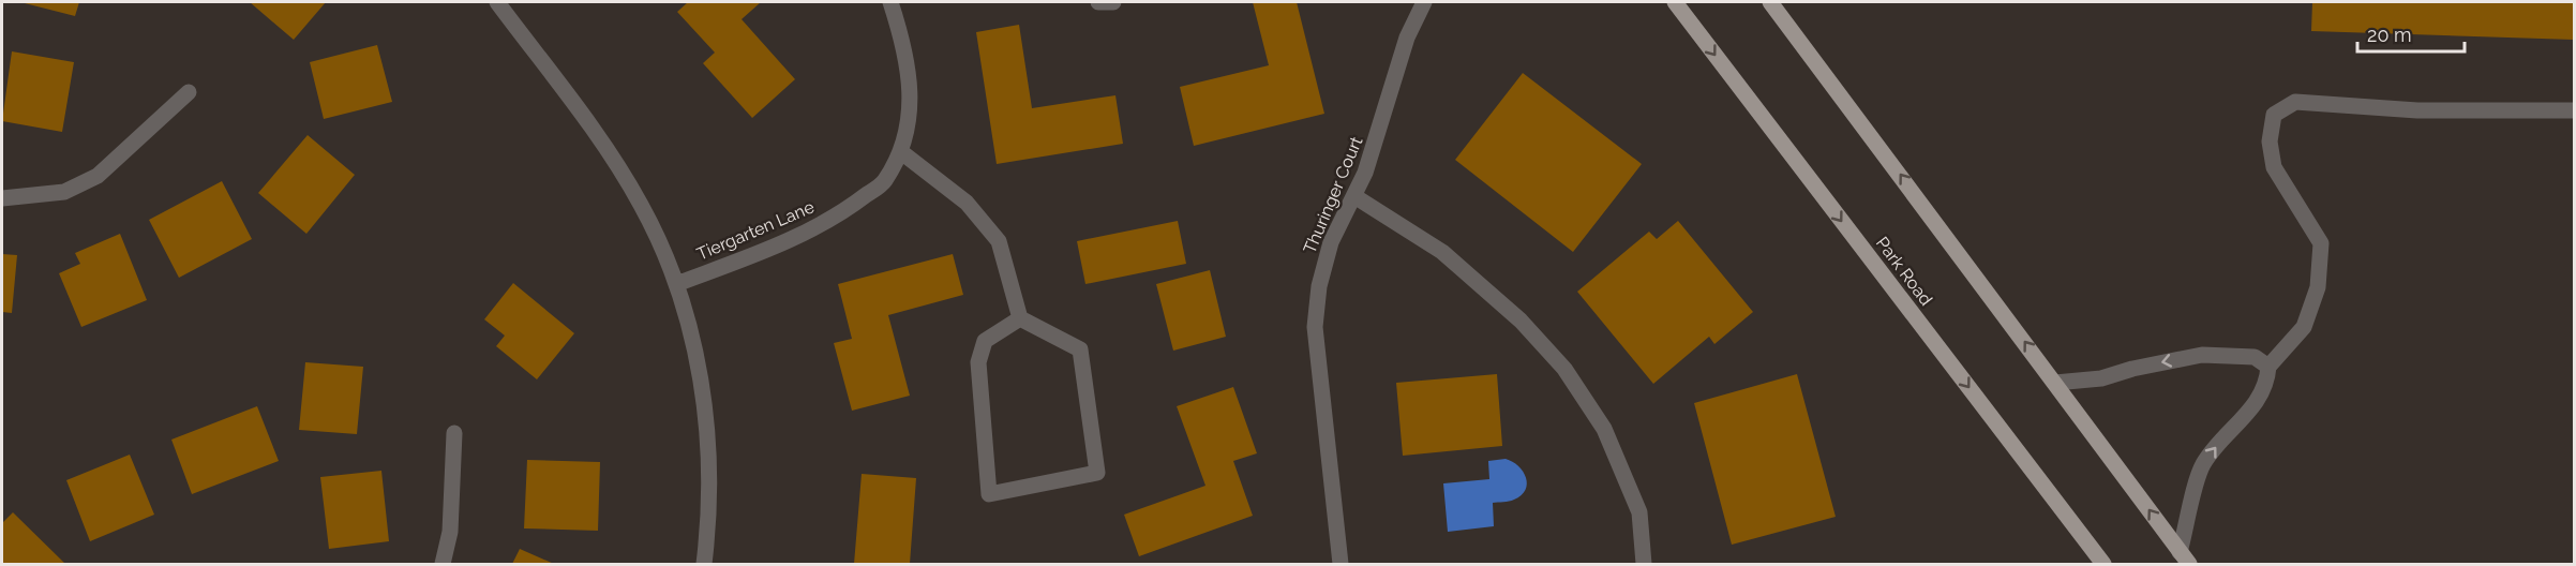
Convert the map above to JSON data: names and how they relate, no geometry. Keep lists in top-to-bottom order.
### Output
{
  "streets": {
    "main road": ["Park Road"],
    "street": ["Thuringer Court", "Tiergarten Lane"]
  },
  "scale_bar": "20 m"
}
